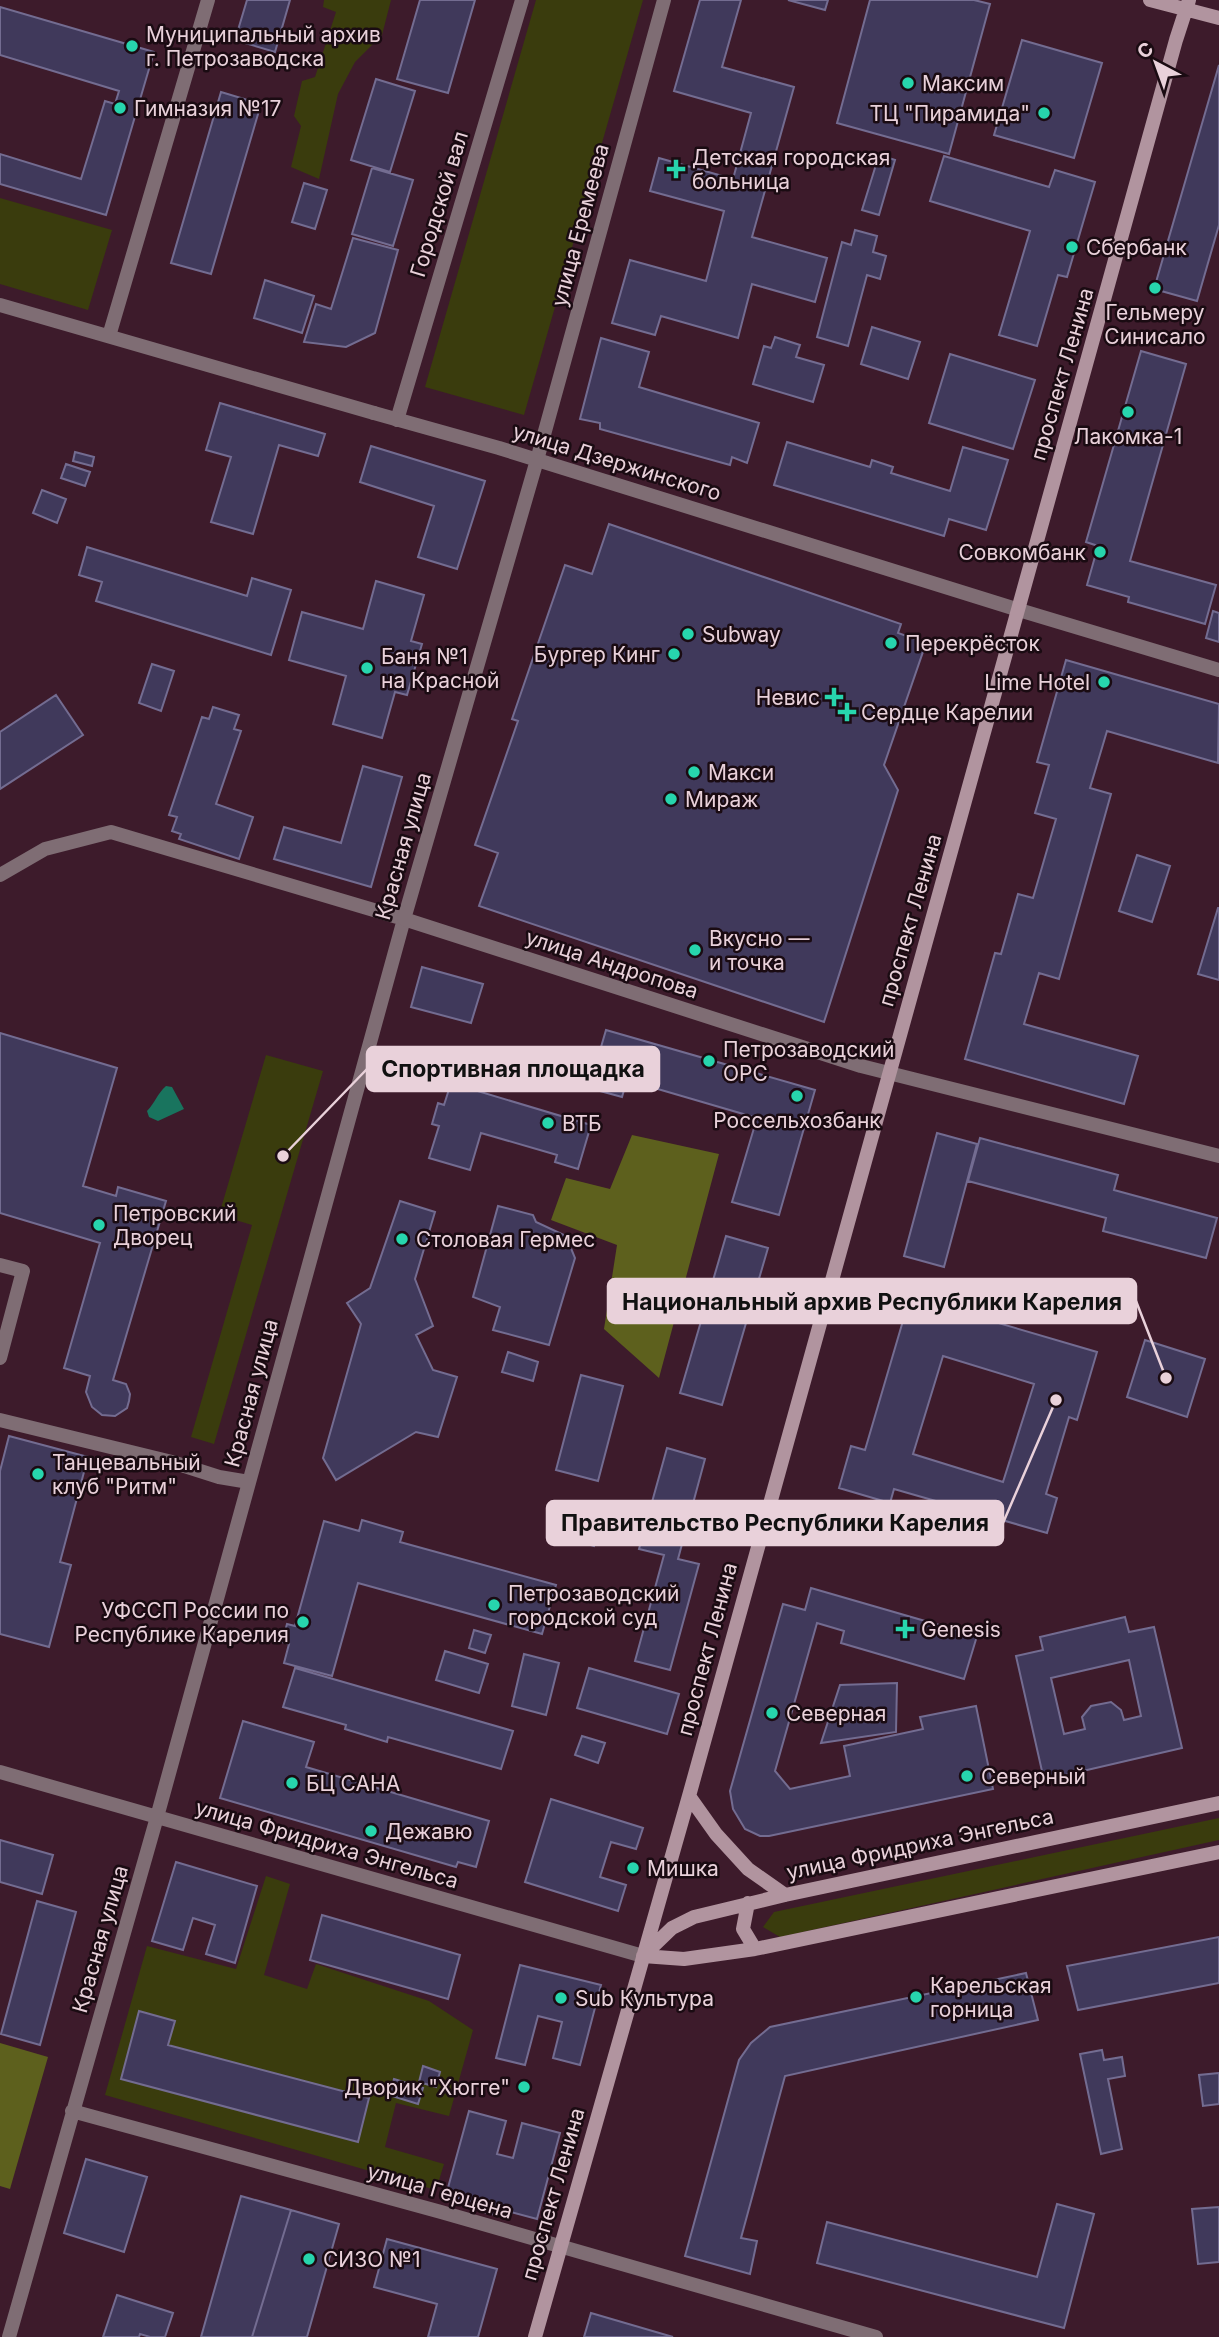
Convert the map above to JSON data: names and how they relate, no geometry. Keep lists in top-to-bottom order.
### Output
{
  "streets": {
    "main road": ["проспект Ленина", "улица Фридриха Энгельса"],
    "street": [
      "Городской вал",
      "улица Еремеева",
      "улица Дзержинского",
      "Красная улица",
      "улица Андропова",
      "улица Герцена"
    ]
  },
  "crossings": [
    ["Городской вал", "улица Дзержинского"],
    ["улица Еремеева", "улица Дзержинского"],
    ["улица Еремеева", "Красная улица"],
    ["проспект Ленина", "улица Дзержинского"],
    ["проспект Ленина", "улица Андропова"],
    ["проспект Ленина", "улица Фридриха Энгельса"],
    ["проспект Ленина", "улица Герцена"],
    ["улица Дзержинского", "Красная улица"],
    ["Красная улица", "улица Андропова"],
    ["Красная улица", "улица Фридриха Энгельса"],
    ["Красная улица", "улица Герцена"]
  ],
  "places": {
    "other": [
      "Муниципальный архив г. Петрозаводска",
      "Максим",
      "Гимназия №17",
      "ТЦ \"Пирамида\"",
      "Сбербанк",
      "Гельмеру Синисало",
      "Лакомка-1",
      "Совкомбанк",
      "Subway",
      "Перекрёсток",
      "Бургер Кинг",
      "Баня №1 на Красной",
      "Lime Hotel",
      "Макси",
      "Мираж",
      "Вкусно — и точка",
      "Петрозаводский ОРС",
      "Россельхозбанк",
      "ВТБ",
      "Спортивная площадка",
      "Петровский Дворец",
      "Столовая Гермес",
      "Национальный архив Республики Карелия",
      "Правительство Республики Карелия",
      "Танцевальный клуб \"Ритм\"",
      "Петрозаводский городской суд",
      "УФССП России по Республике Карелия",
      "Северная",
      "Северный",
      "БЦ САНА",
      "Дежавю",
      "Мишка",
      "Карельская горница",
      "Sub Культура",
      "Дворик \"Хюгге\"",
      "СИЗО №1"
    ],
    "health": [
      "Детская городская больница",
      "Невис",
      "Сердце Карелии",
      "Genesis"
    ]
  },
  "north": "top left"
}
